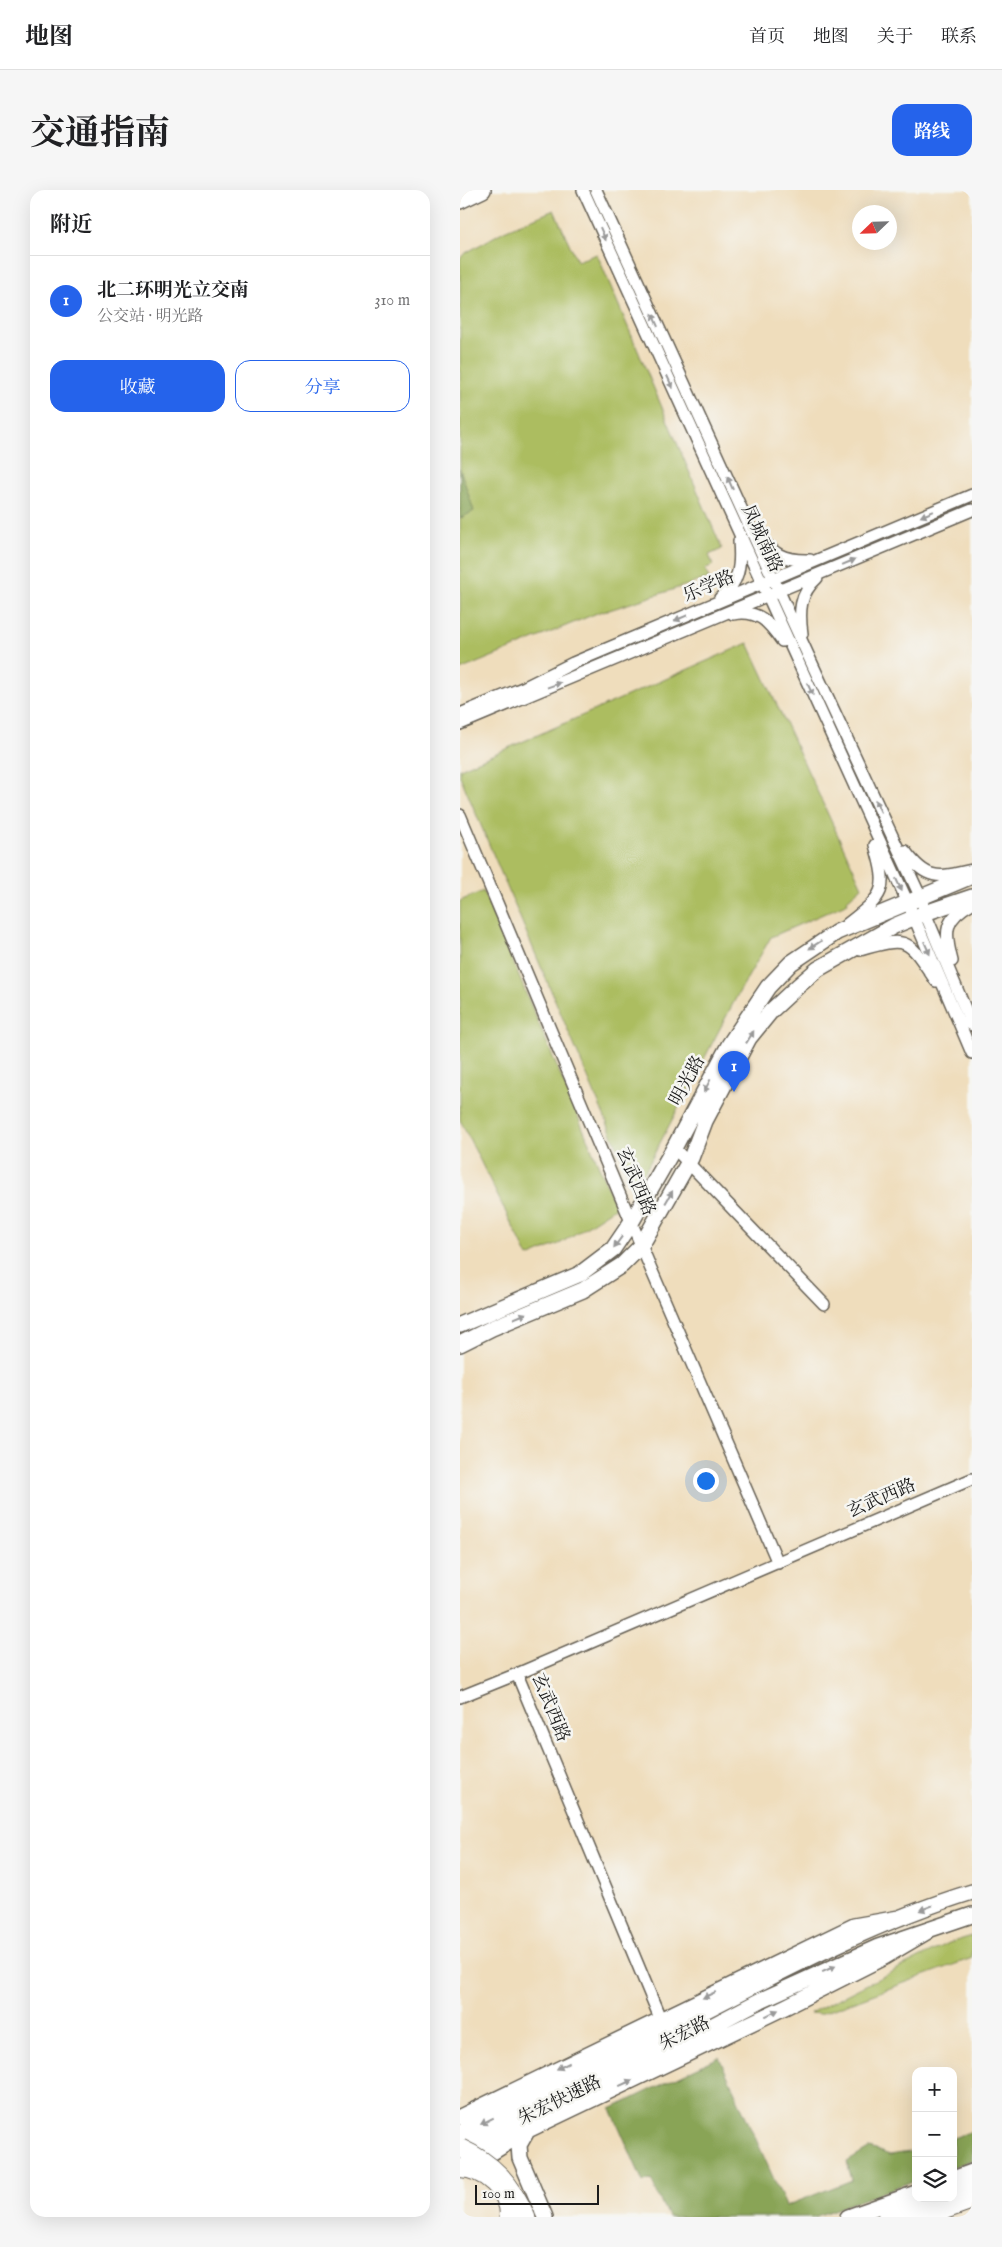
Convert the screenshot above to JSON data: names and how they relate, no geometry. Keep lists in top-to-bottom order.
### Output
{
  "streets": {
    "highway": ["朱宏快速路"],
    "main road": ["明光路", "朱宏路"],
    "street": ["凤城南路", "乐学路", "玄武西路"]
  },
  "crossings": [
    ["凤城南路", "乐学路"],
    ["凤城南路", "明光路"],
    ["明光路", "玄武西路"],
    ["朱宏路", "朱宏快速路"]
  ],
  "scale_bar": "100 m",
  "north": "bottom left",
  "page": {
    "header": "地图",
    "nav": [
      "首页",
      "地图",
      "关于",
      "联系"
    ],
    "title": "交通指南",
    "buttons": [
      "路线",
      ["收藏", "分享"]
    ],
    "heading": "附近",
    "list": [
      {
        "mark": "1",
        "name": "北二环明光立交南",
        "note": "公交站 · 明光路",
        "value": "310 m"
      }
    ],
    "pins": "1",
    "map_buttons": ["+", "−"],
    "scale": "100 m"
  }
}
